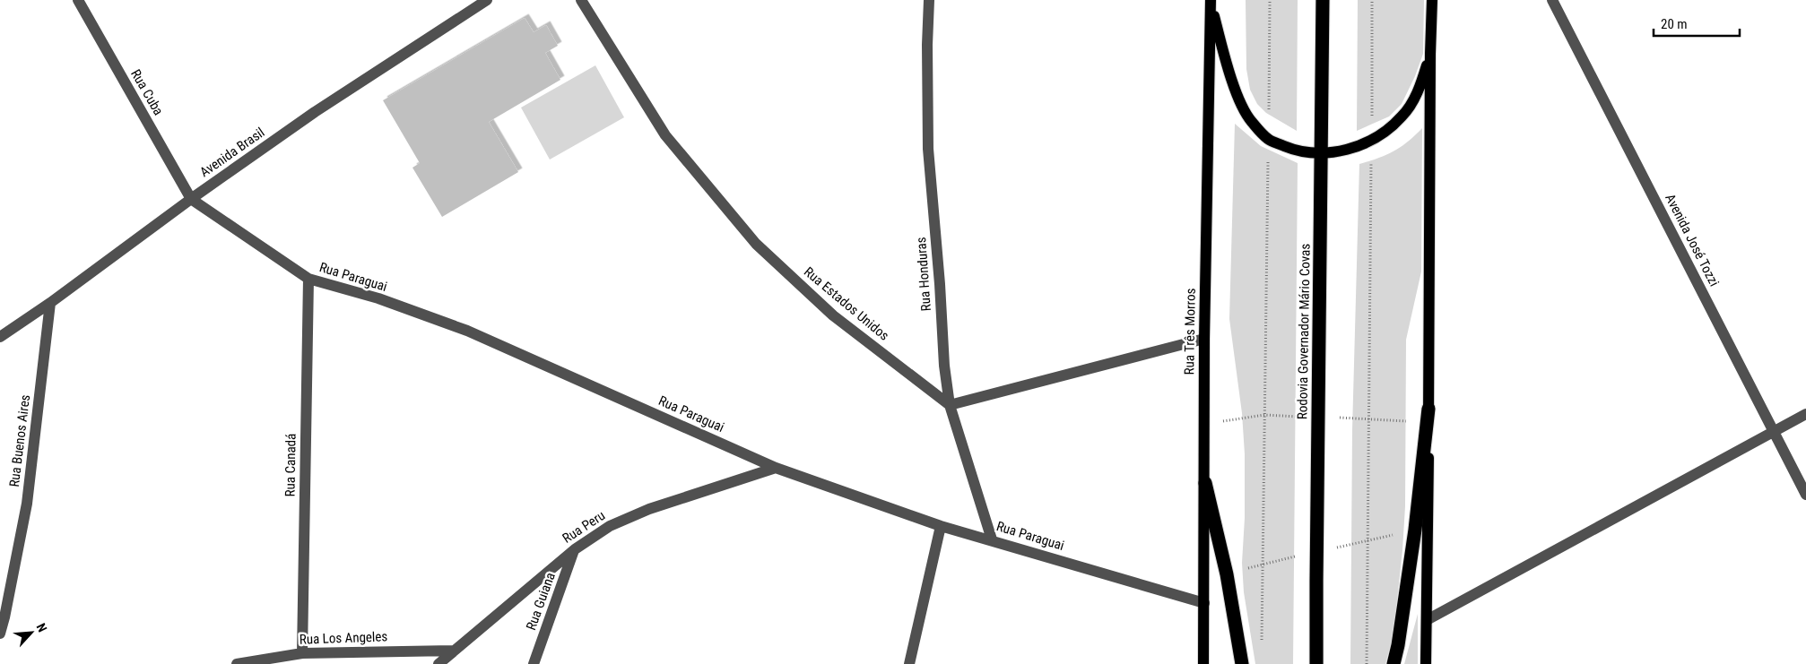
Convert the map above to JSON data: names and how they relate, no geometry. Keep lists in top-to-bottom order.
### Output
{
  "streets": {
    "highway": ["Rodovia Governador Mário Covas"],
    "main road": ["Rua Três Morros"],
    "street": [
      "Rua Cuba",
      "Avenida Brasil",
      "Avenida José Tozzi",
      "Rua Honduras",
      "Rua Paraguai",
      "Rua Estados Unidos",
      "Rua Buenos Aires",
      "Rua Canadá",
      "Rua Peru",
      "Rua Guiana",
      "Rua Los Angeles"
    ]
  },
  "crossings": [
    ["Rua Cuba", "Avenida Brasil"],
    ["Rua Cuba", "Rua Paraguai"],
    ["Avenida Brasil", "Rua Paraguai"],
    ["Avenida Brasil", "Rua Buenos Aires"],
    ["Rua Honduras", "Rua Paraguai"],
    ["Rua Honduras", "Rua Estados Unidos"],
    ["Rua Paraguai", "Rua Três Morros"],
    ["Rua Paraguai", "Rua Canadá"],
    ["Rua Paraguai", "Rua Peru"],
    ["Rua Canadá", "Rua Los Angeles"],
    ["Rua Peru", "Rua Guiana"],
    ["Rua Peru", "Rua Los Angeles"]
  ],
  "scale_bar": "20 m",
  "north": "top right"
}
